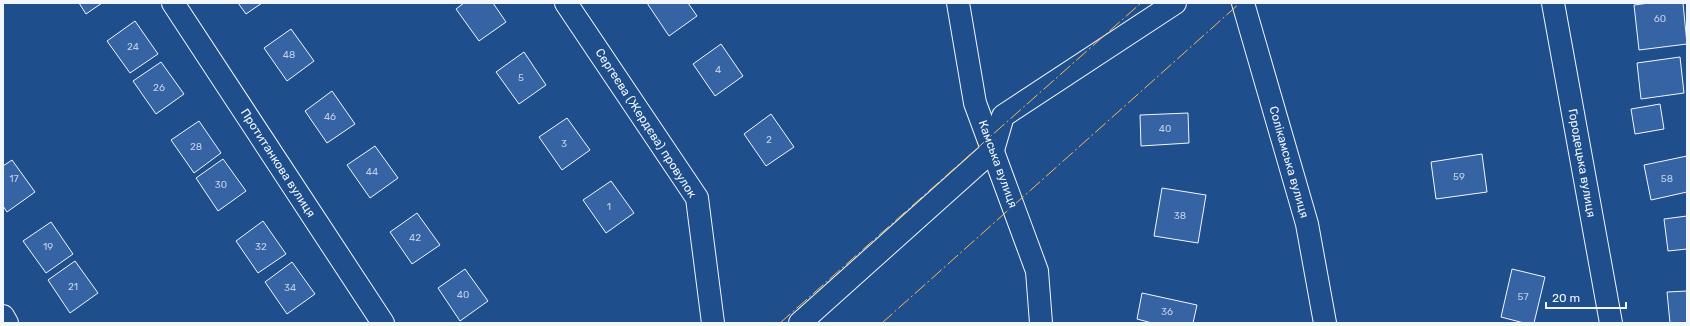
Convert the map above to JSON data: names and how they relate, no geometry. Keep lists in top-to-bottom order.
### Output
{
  "streets": {
    "street": [
      "Сергеєва (Жердєва) провулок",
      "Солікамська вулиця",
      "Протитанкова вулиця",
      "Городецька вулиця",
      "Камська вулиця"
    ]
  },
  "house_numbers": [
    "60",
    "24",
    "48",
    "4",
    "5",
    "26",
    "46",
    "40",
    "2",
    "3",
    "28",
    "44",
    "59",
    "17",
    "58",
    "30",
    "1",
    "38",
    "42",
    "19",
    "32",
    "21",
    "34",
    "40",
    "57",
    "36"
  ],
  "scale_bar": "20 m"
}
